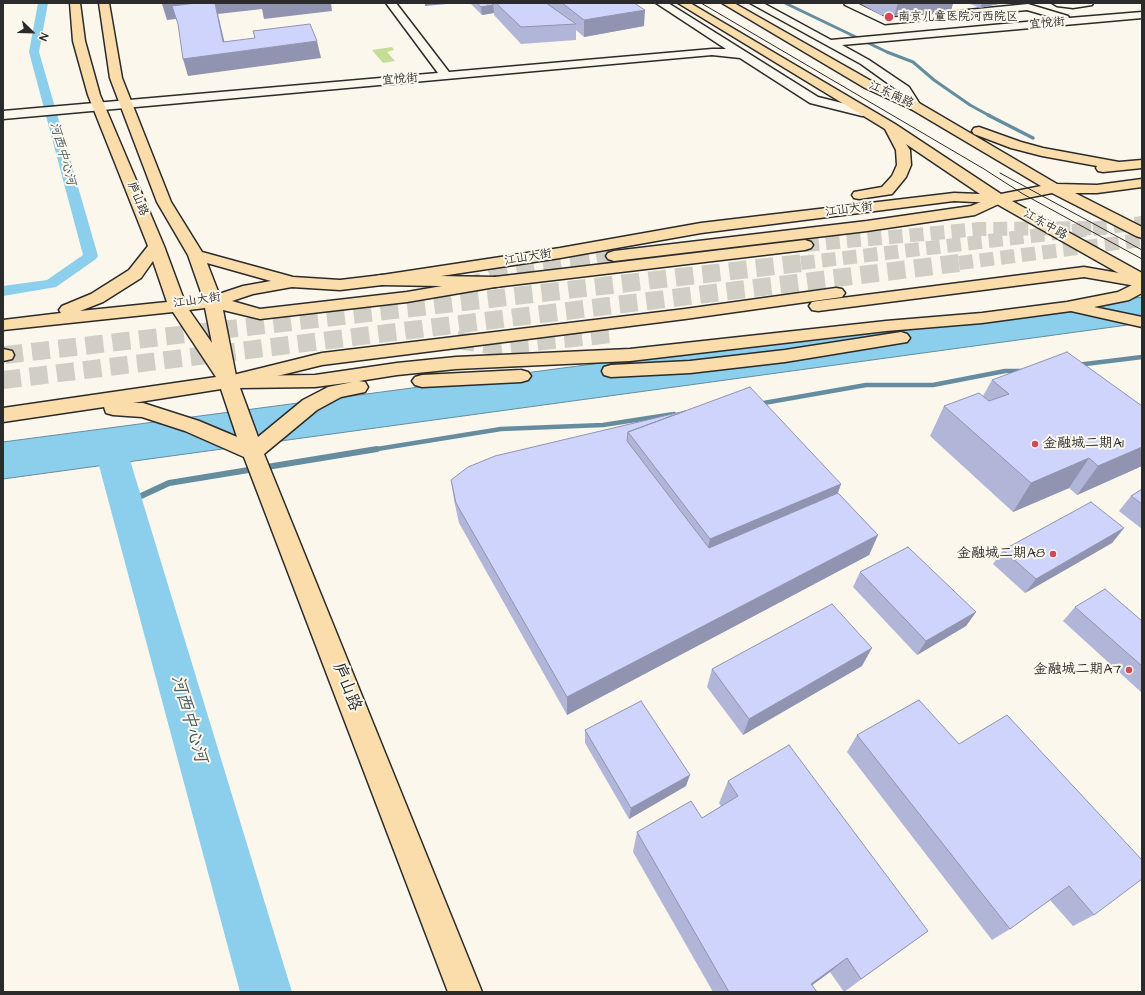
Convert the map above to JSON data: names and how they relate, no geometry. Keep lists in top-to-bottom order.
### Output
{
  "streets": {
    "main road": [
      "江东南路",
      "庐山路",
      "江山大街",
      "江东中路"
    ],
    "street": ["宜悦街"]
  },
  "crossings": [
    ["宜悦街", "庐山路"],
    ["江东南路", "江山大街"],
    ["江东南路", "江东中路"],
    ["庐山路", "江山大街"],
    ["江山大街", "江东中路"]
  ],
  "water": ["河西中心河"],
  "places": [
    "南京儿童医院河西院区",
    "金融城二期A1",
    "金融城二期A8",
    "金融城二期A7"
  ],
  "north": "bottom right"
}
